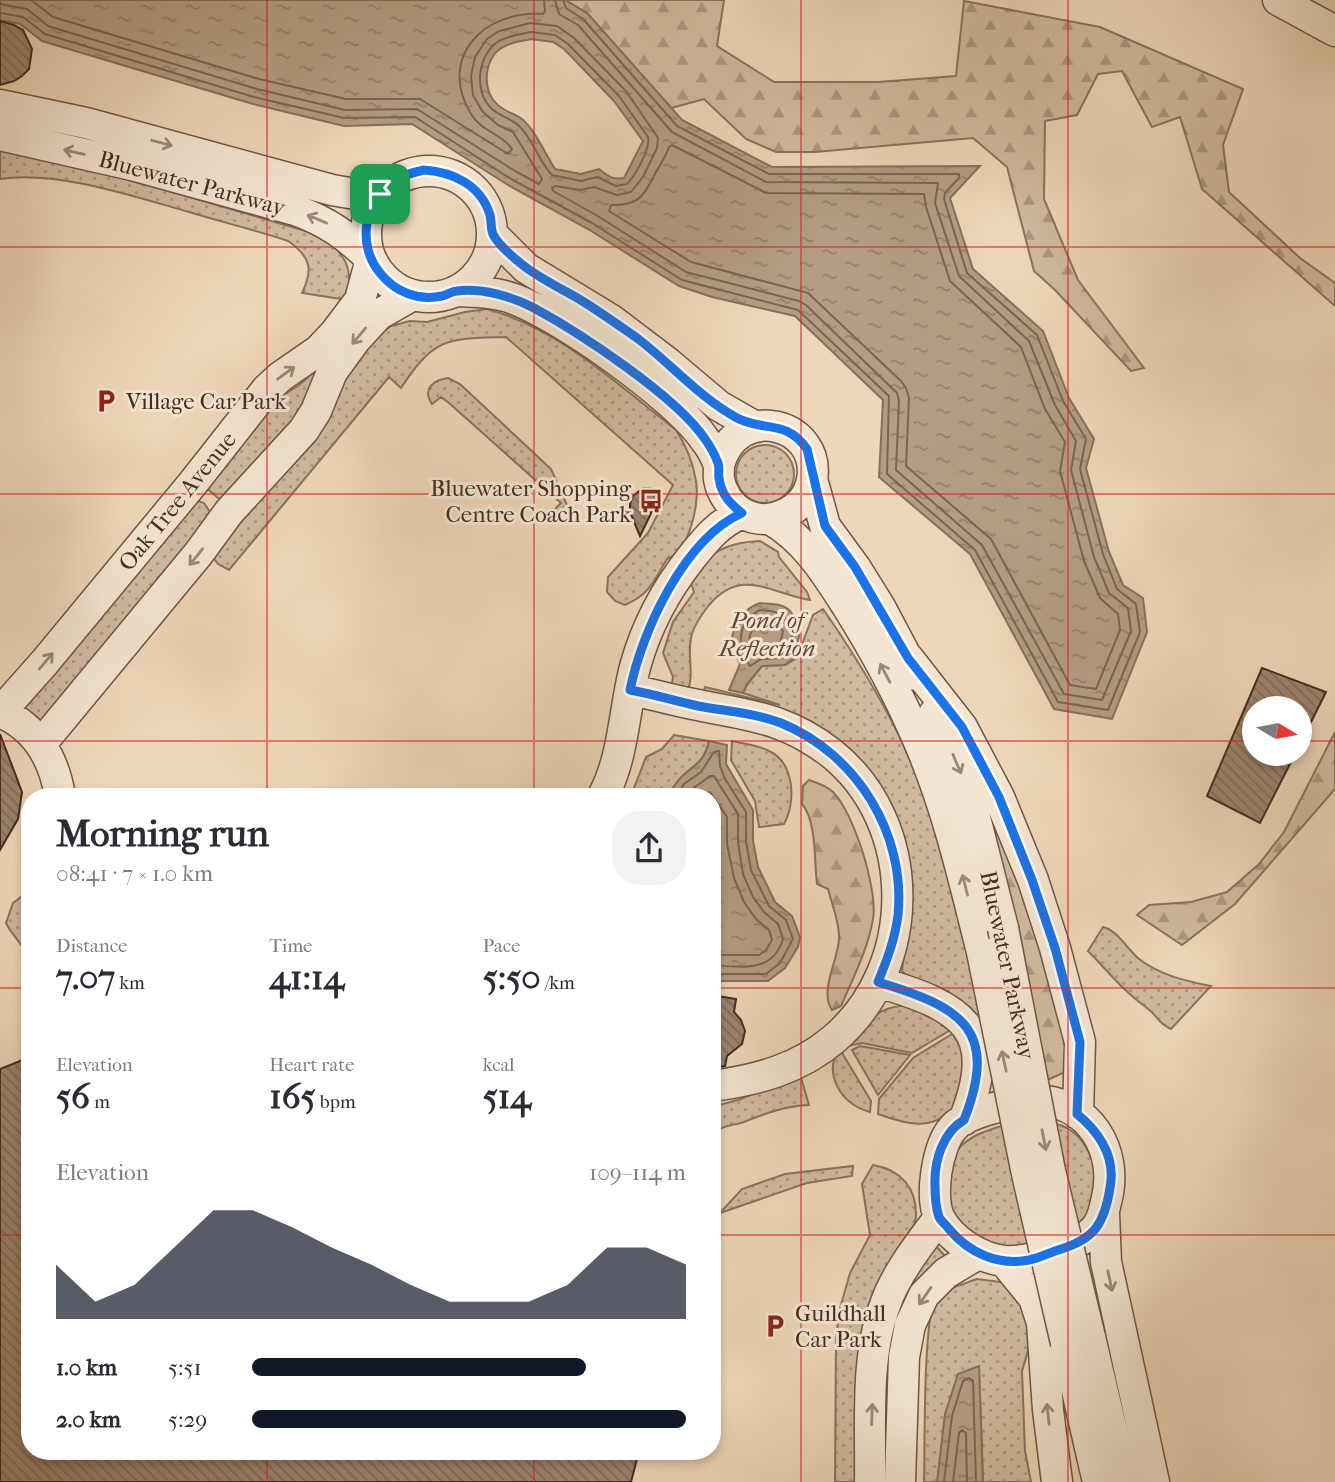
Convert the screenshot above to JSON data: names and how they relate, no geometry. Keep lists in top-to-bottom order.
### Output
{
  "streets": {
    "street": ["Bluewater Parkway", "Oak Tree Avenue"]
  },
  "crossings": [
    ["Bluewater Parkway", "Oak Tree Avenue"]
  ],
  "water": ["Pond of Reflection"],
  "places": {
    "parking": ["Village Car Park", "Guildhall Car Park"],
    "bus stop": ["Bluewater Shopping Centre Coach Park"]
  },
  "north": "right",
  "page": {
    "heading": ["Morning run", "08:41 · 7 × 1.0 km"],
    "stats": [
      ["Distance", "7.07 km"],
      ["Time", "41:14"],
      ["Pace", "5:50 /km"],
      ["Elevation", "56 m"],
      ["Heart rate", "165 bpm"],
      ["kcal", "514"]
    ],
    "chart": ["Elevation", "109–114 m"],
    "list": [
      {
        "name": "1.0 km",
        "note": "5:51"
      },
      {
        "name": "2.0 km",
        "note": "5:29"
      }
    ]
  }
}
